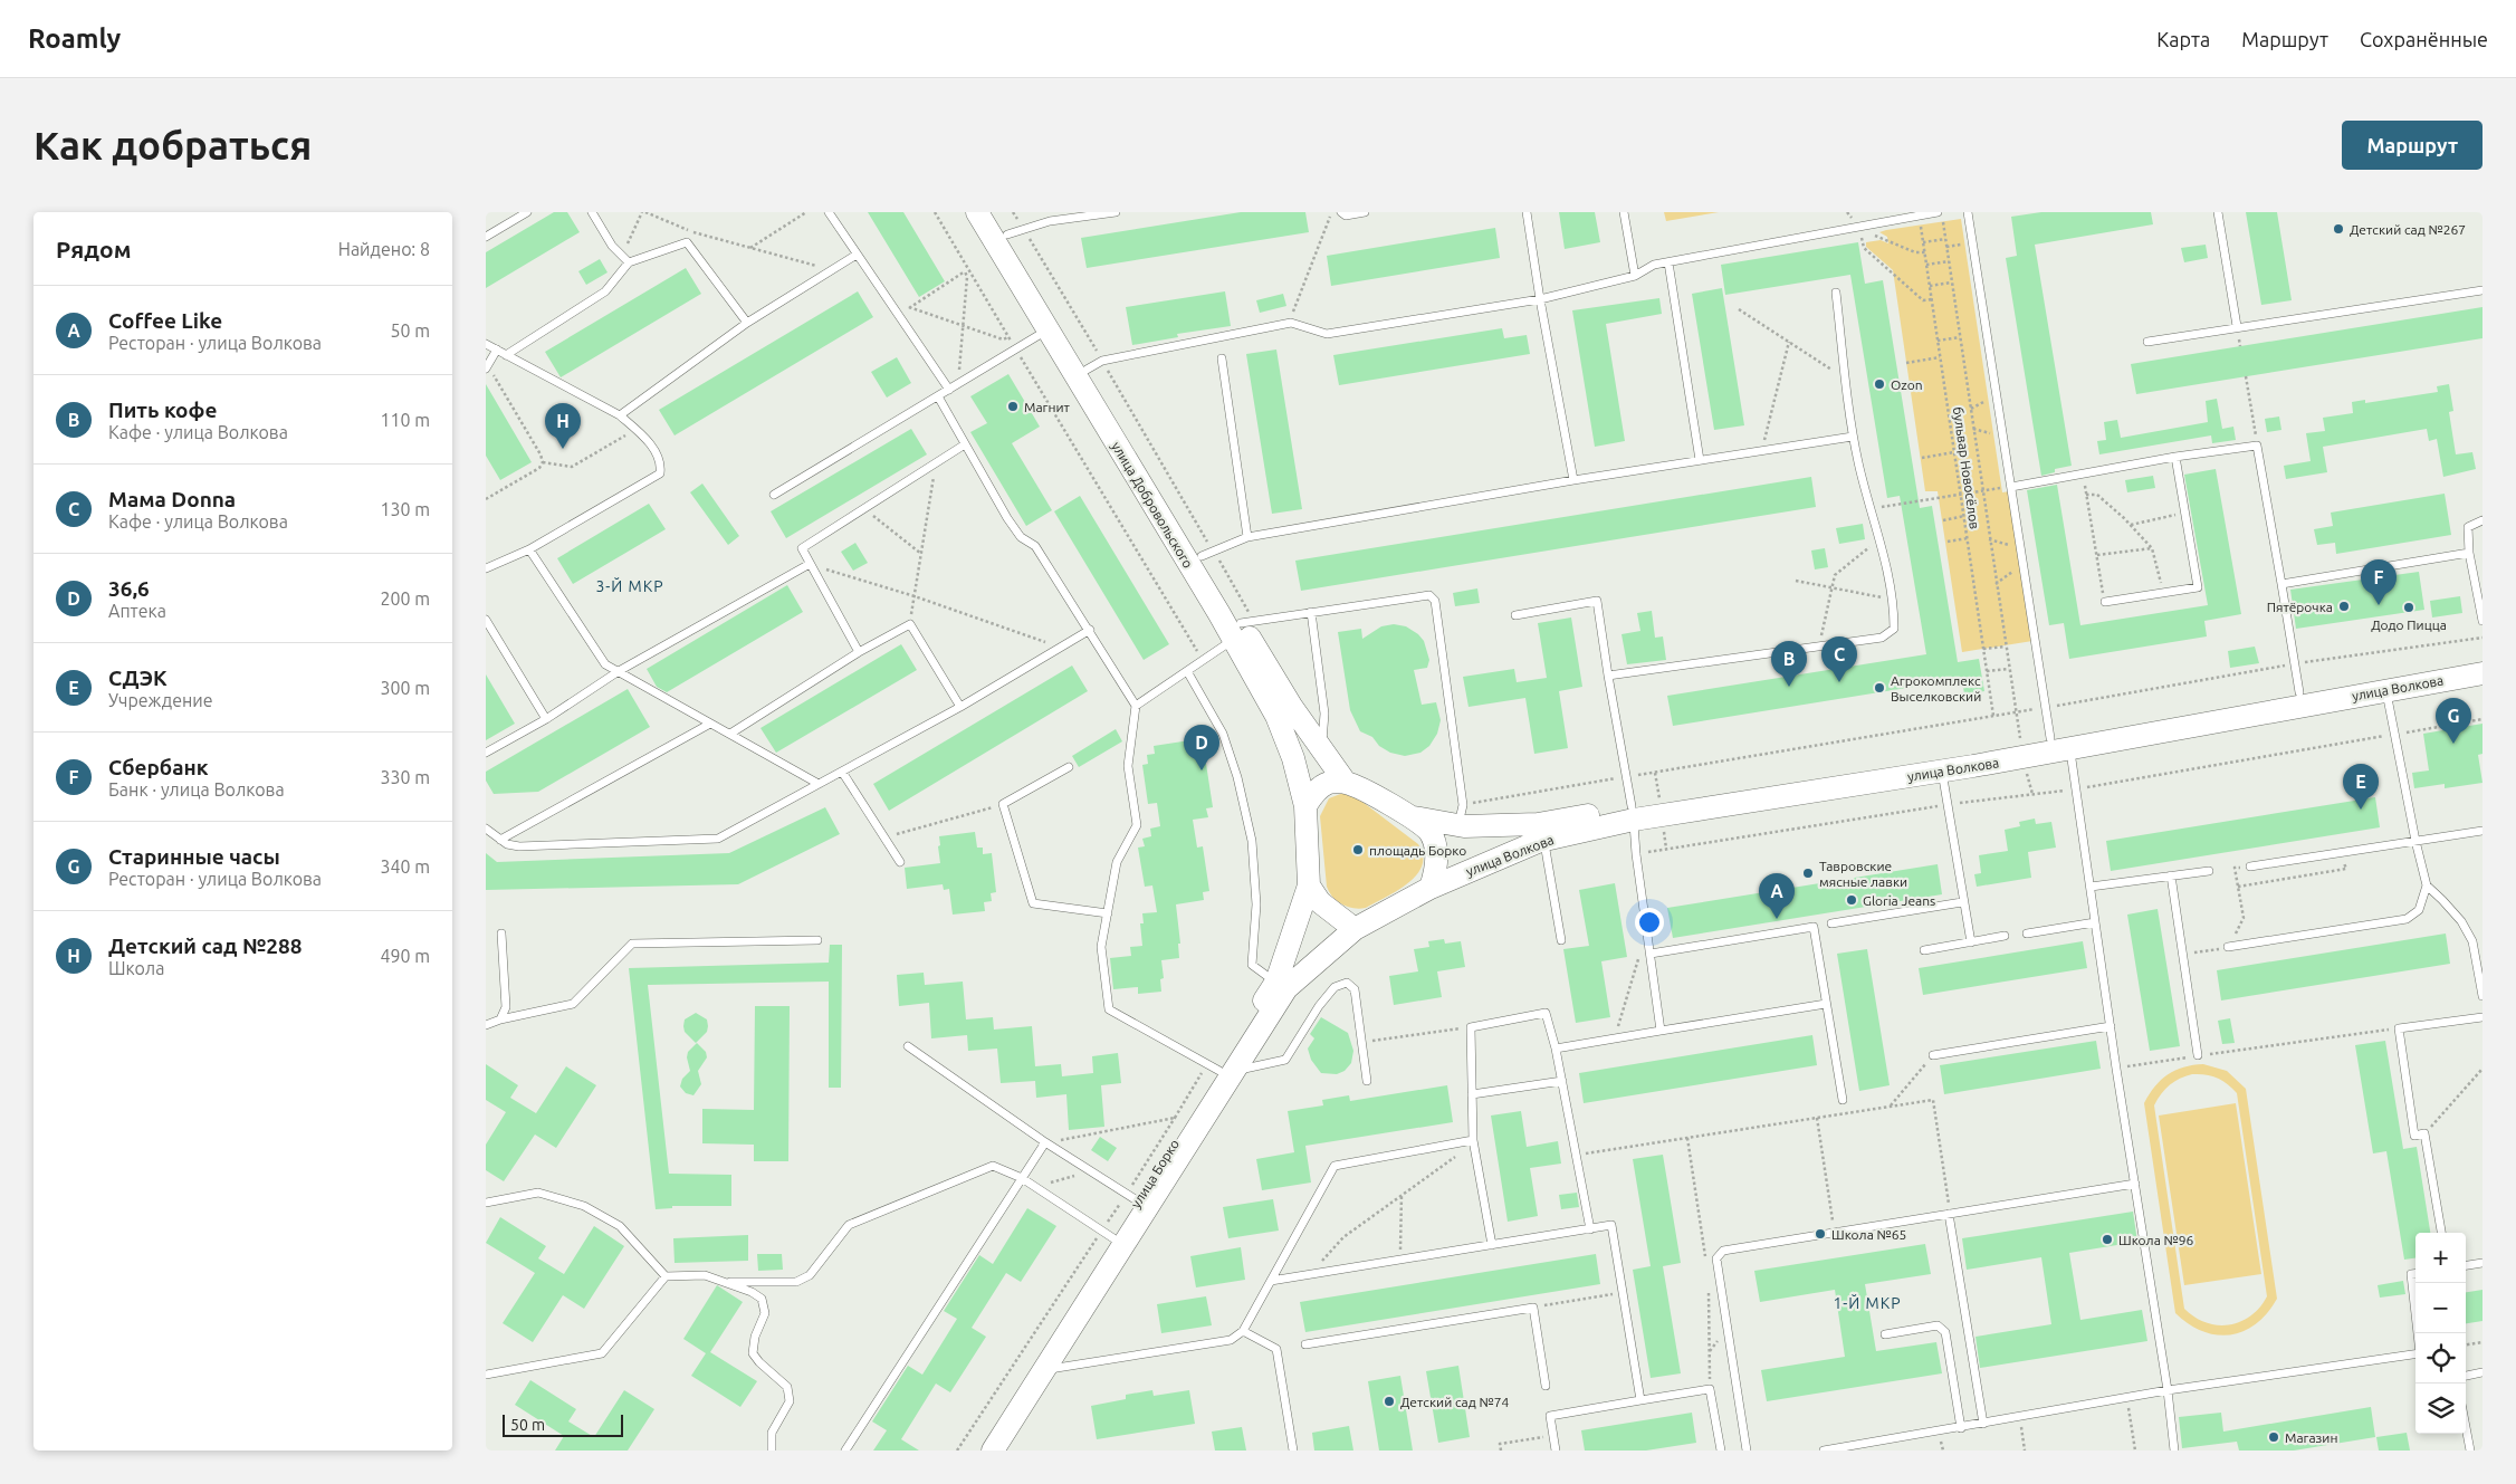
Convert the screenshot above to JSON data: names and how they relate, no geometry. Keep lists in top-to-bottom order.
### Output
{
  "streets": {
    "main road": ["улица Добровольского", "улица Волкова", "улица Борко"],
    "path": ["бульвар Новосёлов"]
  },
  "crossings": [
    ["улица Добровольского", "улица Волкова"],
    ["улица Добровольского", "улица Борко"],
    ["улица Волкова", "улица Борко"]
  ],
  "districts": ["3-Й МКР", "1-Й МКР"],
  "places": [
    "Детский сад №267",
    "Ozon",
    "Магнит",
    "Пятёрочка",
    "Додо Пицца",
    "Агрокомплекс Выселковский",
    "площадь Борко",
    "Тавровские мясные лавки",
    "Gloria Jeans",
    "Школа №65",
    "Школа №96",
    "Детский сад №74",
    "Магазин"
  ],
  "scale_bar": "50 m",
  "page": {
    "header": "Roamly",
    "nav": ["Карта", "Маршрут", "Сохранённые"],
    "buttons": "Маршрут",
    "title": "Как добраться",
    "heading": ["Рядом", "Найдено: 8"],
    "list": [
      {
        "mark": "A",
        "name": "Coffee Like",
        "note": "Ресторан · улица Волкова",
        "value": "50 m"
      },
      {
        "mark": "B",
        "name": "Пить кофе",
        "note": "Кафе · улица Волкова",
        "value": "110 m"
      },
      {
        "mark": "C",
        "name": "Мама Donna",
        "note": "Кафе · улица Волкова",
        "value": "130 m"
      },
      {
        "mark": "D",
        "name": "36,6",
        "note": "Аптека",
        "value": "200 m"
      },
      {
        "mark": "E",
        "name": "СДЭК",
        "note": "Учреждение",
        "value": "300 m"
      },
      {
        "mark": "F",
        "name": "Сбербанк",
        "note": "Банк · улица Волкова",
        "value": "330 m"
      },
      {
        "mark": "G",
        "name": "Старинные часы",
        "note": "Ресторан · улица Волкова",
        "value": "340 m"
      },
      {
        "mark": "H",
        "name": "Детский сад №288",
        "note": "Школа",
        "value": "490 m"
      }
    ],
    "pins": [
      "H",
      "F",
      "C",
      "B",
      "G",
      "D",
      "E",
      "A"
    ],
    "map_buttons": ["+", "−"],
    "scale": "50 m"
  }
}
